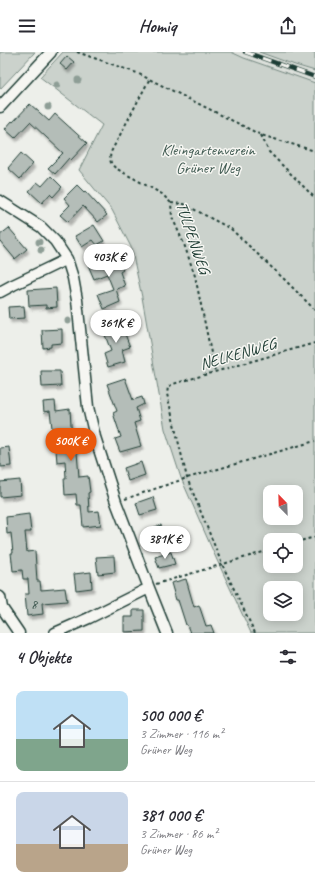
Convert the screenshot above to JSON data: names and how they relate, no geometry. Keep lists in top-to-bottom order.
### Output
{
  "streets": {
    "path": ["TULPENWEG", "NELKENWEG"]
  },
  "crossings": [
    ["TULPENWEG", "NELKENWEG"]
  ],
  "parks": ["Kleingartenverein Grüner Weg"],
  "house_numbers": ["8"],
  "north": "top left",
  "page": {
    "header": "Homiq",
    "price": [
      "403K €",
      "361K €",
      "500K €",
      "381K €"
    ],
    "heading": "4 Objekte",
    "list": [
      {
        "name": "500 000 €",
        "note": "3 Zimmer · 116 m² · Grüner Weg"
      },
      {
        "name": "381 000 €",
        "note": "3 Zimmer · 86 m² · Grüner Weg"
      }
    ]
  }
}
